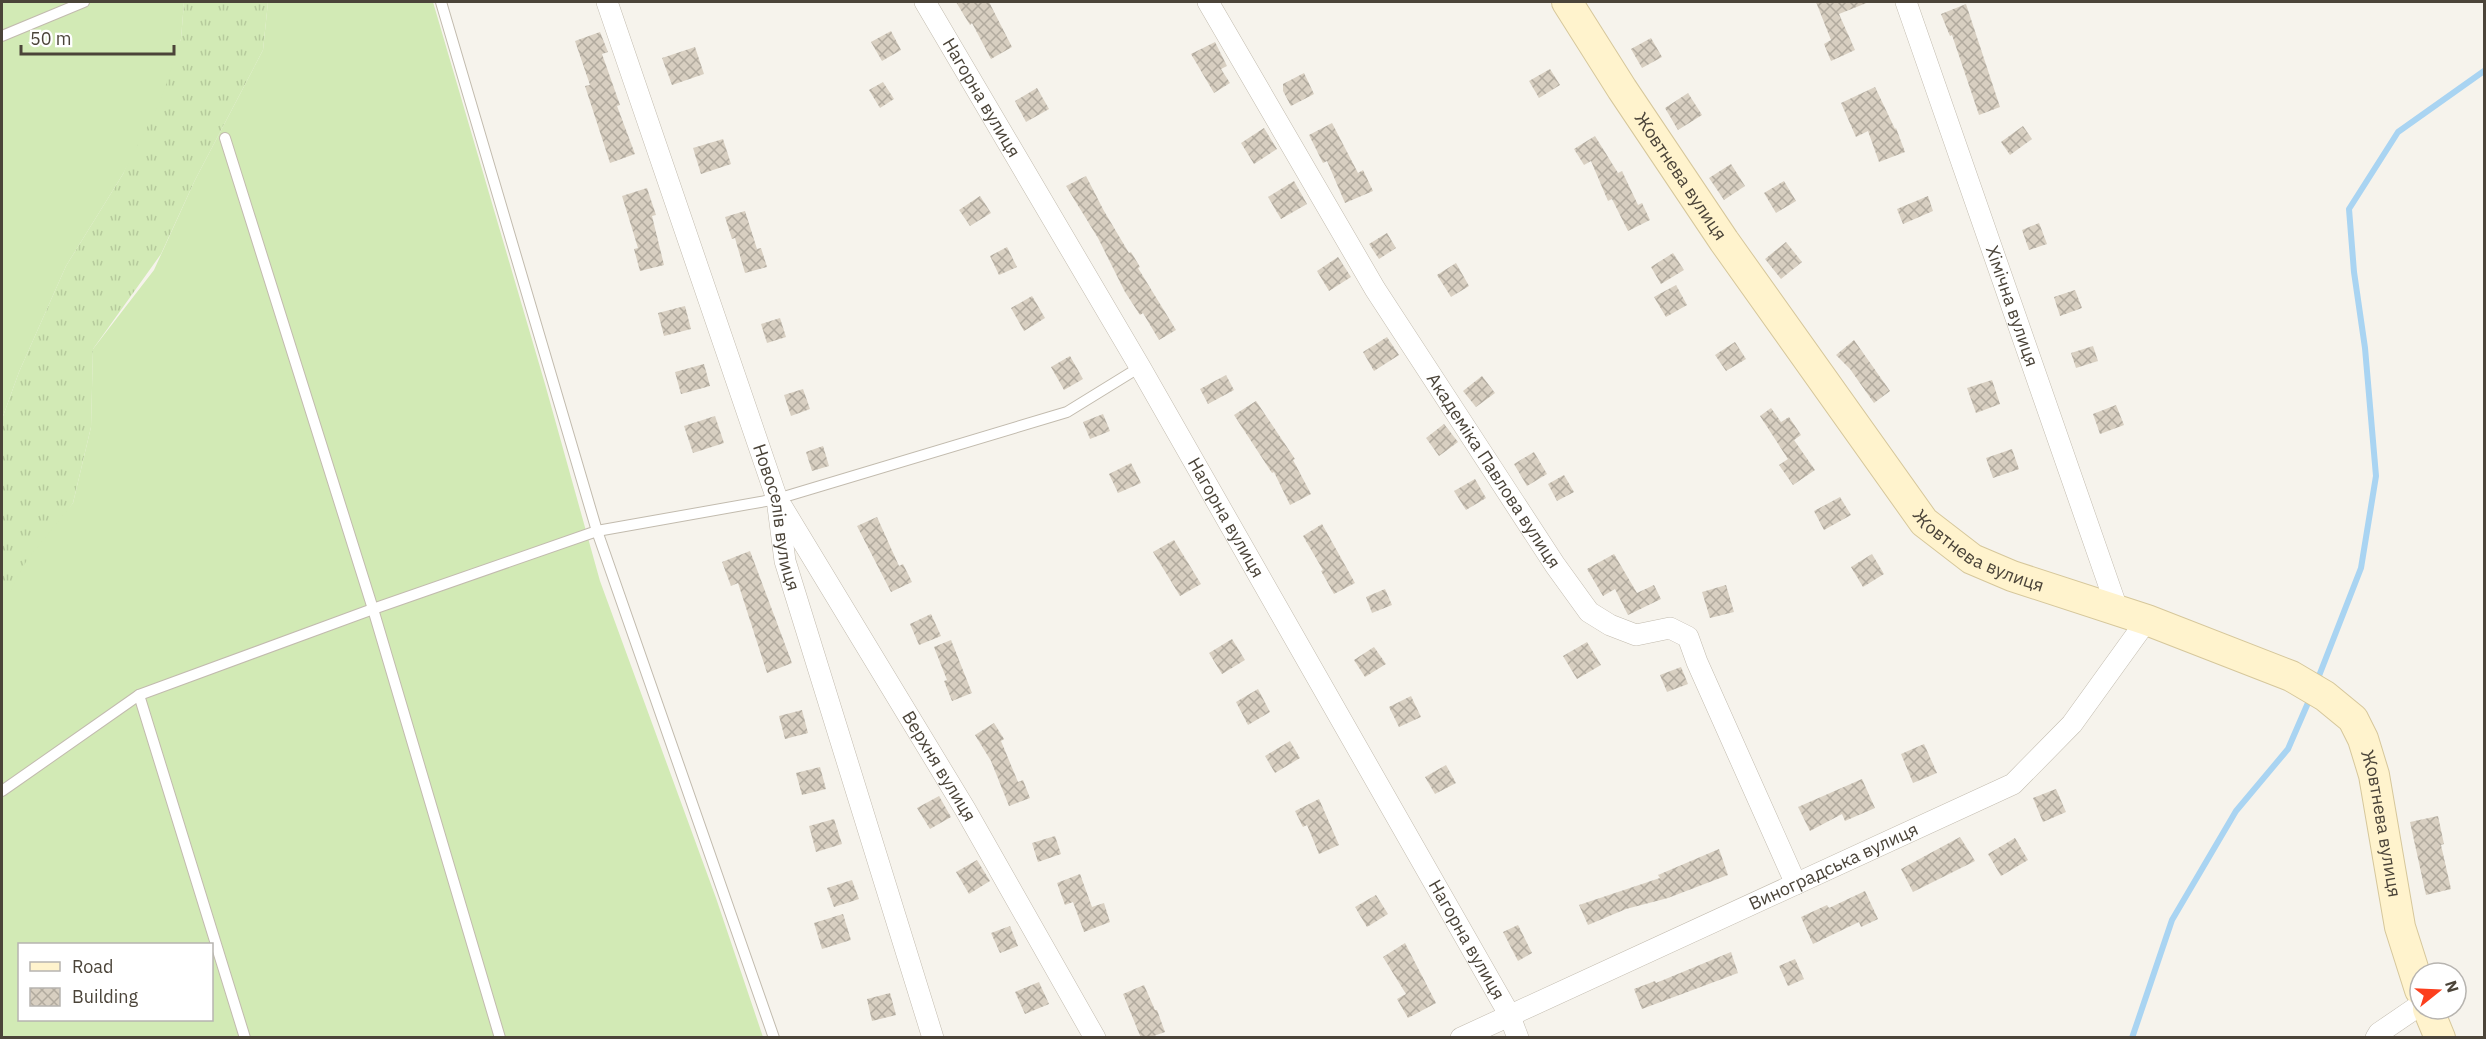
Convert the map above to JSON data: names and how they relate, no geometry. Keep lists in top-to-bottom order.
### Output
{
  "streets": {
    "main road": ["Жовтнева вулиця"],
    "street": [
      "Нагорна вулиця",
      "Хімічна вулиця",
      "Академіка Павлова вулиця",
      "Новоселів вулиця",
      "Верхня вулиця",
      "Виноградська вулиця"
    ]
  },
  "crossings": [
    ["Нагорна вулиця", "Виноградська вулиця"],
    ["Жовтнева вулиця", "Хімічна вулиця"],
    ["Жовтнева вулиця", "Виноградська вулиця"],
    ["Академіка Павлова вулиця", "Виноградська вулиця"],
    ["Новоселів вулиця", "Верхня вулиця"]
  ],
  "legend": ["Road", "Building"],
  "scale_bar": "50 m",
  "north": "right"
}
